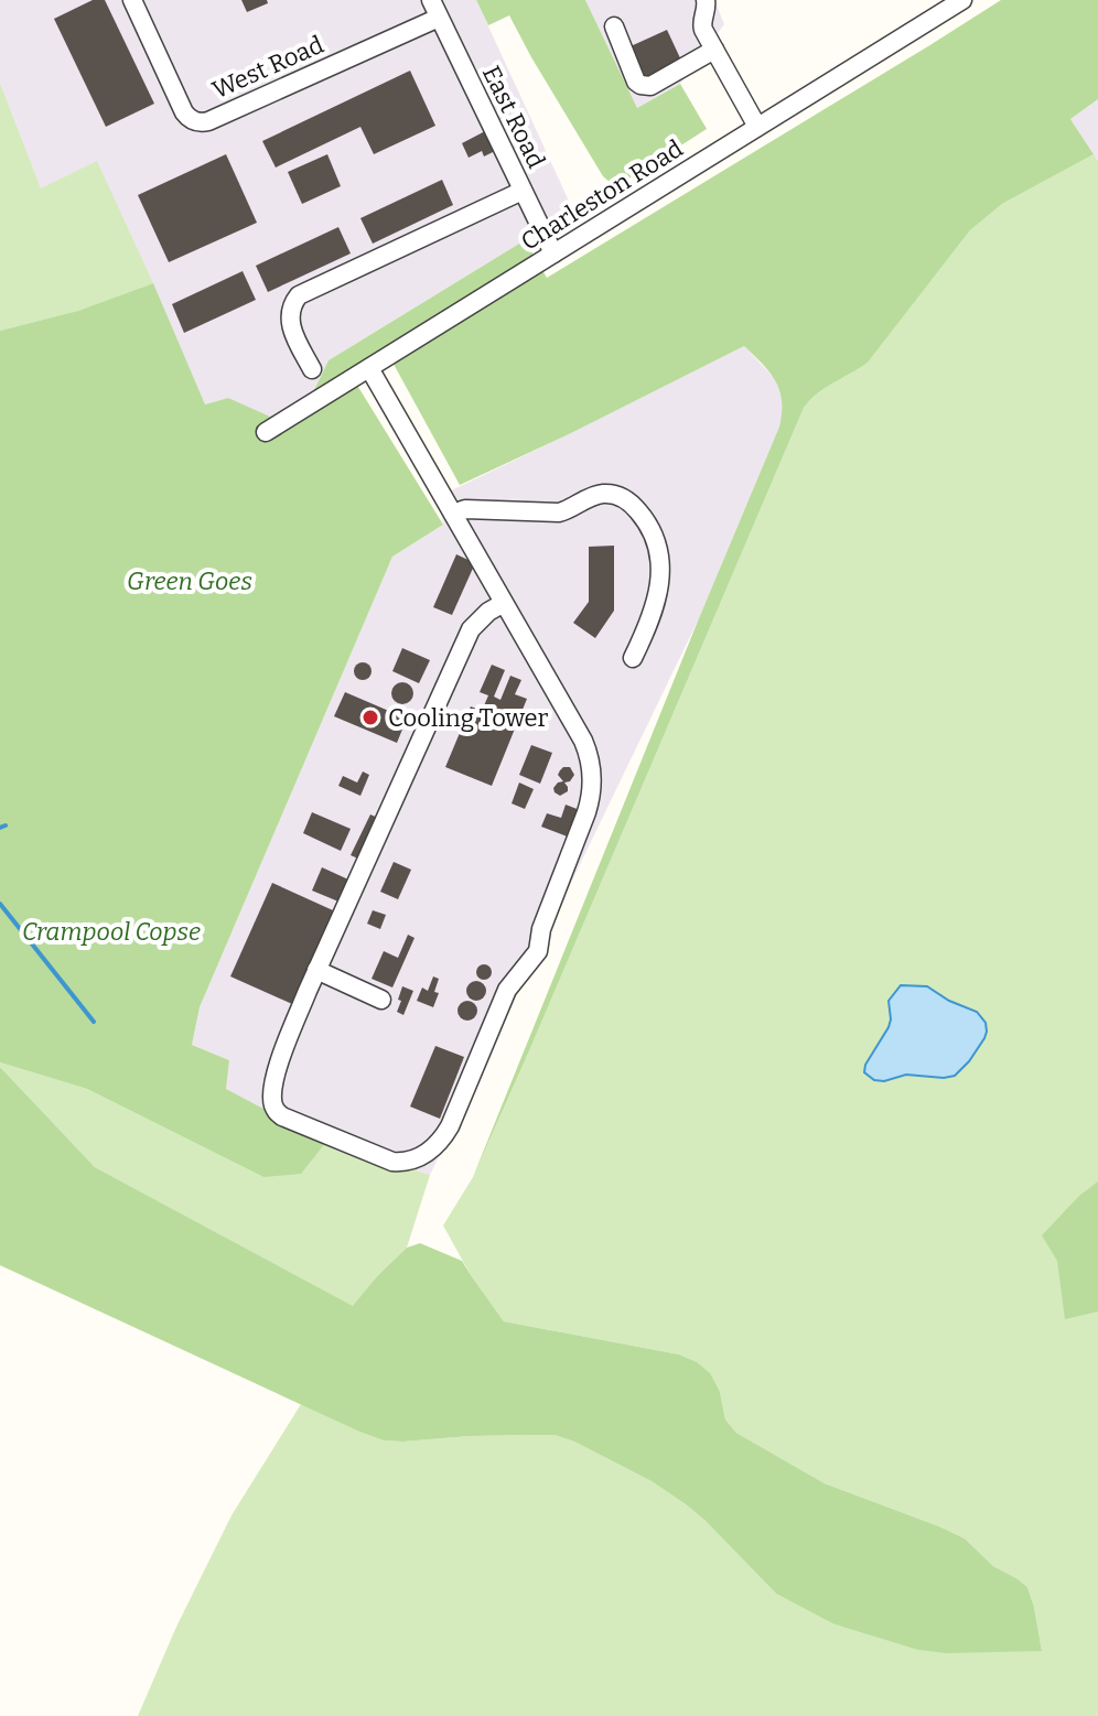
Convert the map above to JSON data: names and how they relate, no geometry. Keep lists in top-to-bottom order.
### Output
{
  "streets": {
    "lane": ["West Road", "East Road", "Charleston Road"]
  },
  "crossings": [
    ["West Road", "East Road"],
    ["East Road", "Charleston Road"]
  ],
  "parks": ["Green Goes", "Crampool Copse"],
  "places": ["Cooling Tower"]
}
